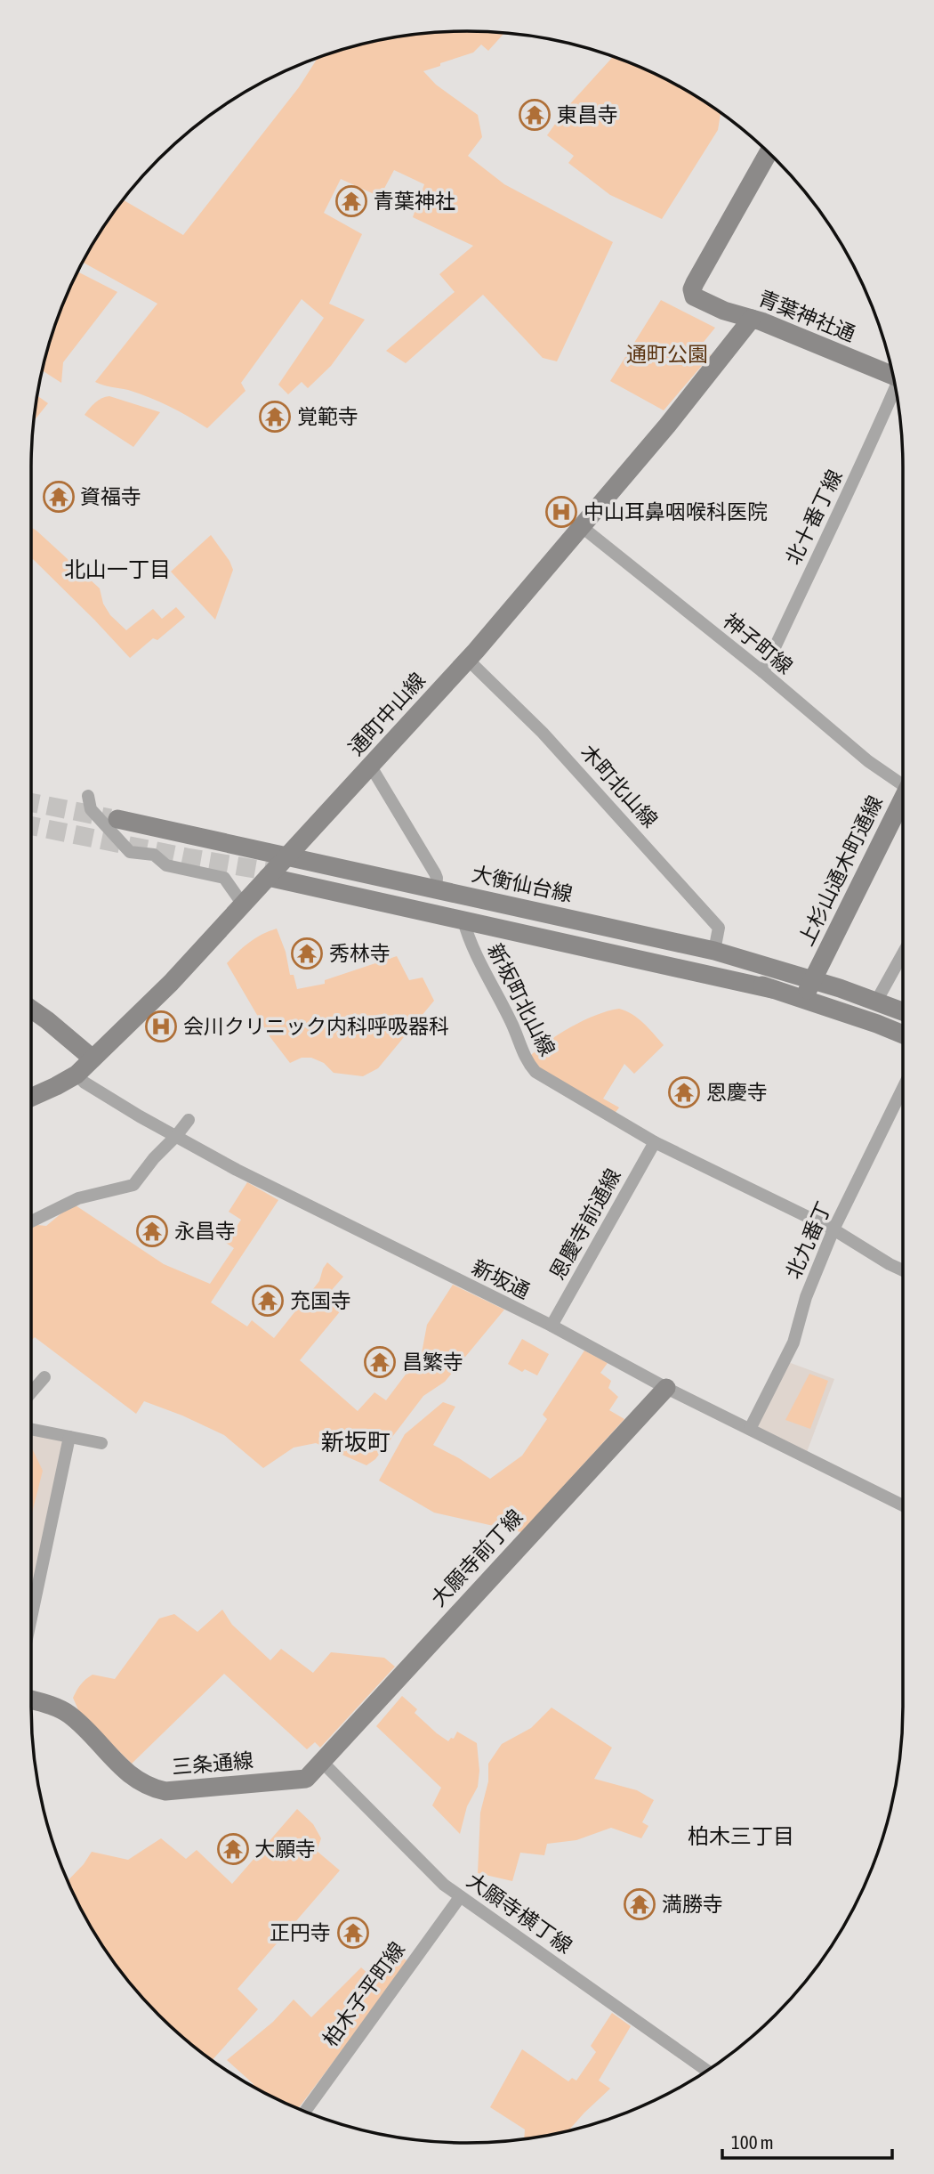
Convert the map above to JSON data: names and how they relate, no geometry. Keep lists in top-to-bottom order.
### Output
{
  "streets": {
    "street": [
      "青葉神社通",
      "北十番丁線",
      "神子町線",
      "通町中山線",
      "木町北山線",
      "上杉山通木町通線",
      "大衡仙台線",
      "新坂町北山線",
      "恩慶寺前通線",
      "北九番丁",
      "新坂通",
      "大願寺前丁線",
      "三条通線",
      "大願寺横丁線",
      "柏木子平町線"
    ]
  },
  "crossings": [
    ["青葉神社通", "通町中山線"],
    ["北十番丁線", "神子町線"],
    ["神子町線", "通町中山線"],
    ["通町中山線", "木町北山線"],
    ["通町中山線", "大衡仙台線"],
    ["通町中山線", "新坂通"],
    ["木町北山線", "大衡仙台線"],
    ["上杉山通木町通線", "大衡仙台線"],
    ["新坂町北山線", "恩慶寺前通線"],
    ["新坂町北山線", "北九番丁"],
    ["恩慶寺前通線", "新坂通"],
    ["北九番丁", "新坂通"],
    ["新坂通", "大願寺前丁線"],
    ["大願寺前丁線", "三条通線"],
    ["大願寺前丁線", "大願寺横丁線"],
    ["三条通線", "大願寺横丁線"],
    ["大願寺横丁線", "柏木子平町線"]
  ],
  "districts": ["北山一丁目", "新坂町", "柏木三丁目"],
  "parks": ["通町公園"],
  "places": {
    "temple": [
      "東昌寺",
      "青葉神社",
      "覚範寺",
      "資福寺",
      "秀林寺",
      "恩慶寺",
      "永昌寺",
      "充国寺",
      "昌繁寺",
      "大願寺",
      "満勝寺",
      "正円寺"
    ],
    "hospital": ["中山耳鼻咽喉科医院", "会川クリニック内科呼吸器科"]
  },
  "scale_bar": "100 m"
}
